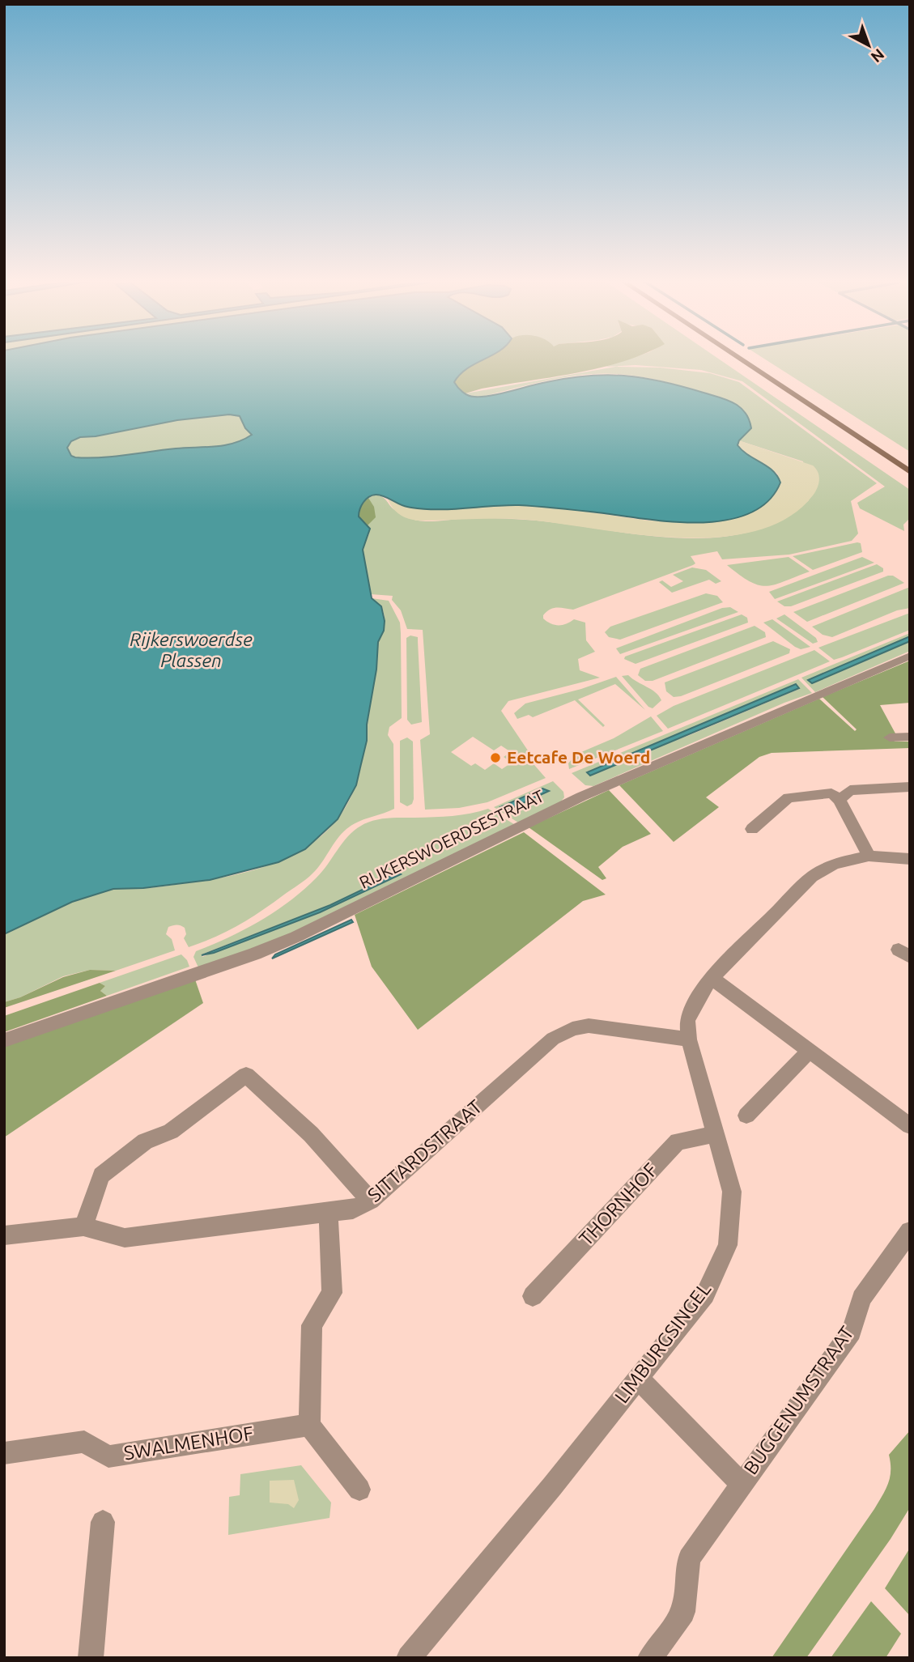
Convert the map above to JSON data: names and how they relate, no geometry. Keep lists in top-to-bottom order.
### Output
{
  "streets": {
    "street": [
      "RIJKERSWOERDSESTRAAT",
      "SITTARDSTRAAT",
      "THORNHOF",
      "LIMBURGSINGEL",
      "BUGGENUMSTRAAT",
      "SWALMENHOF"
    ]
  },
  "crossings": [
    ["SITTARDSTRAAT", "LIMBURGSINGEL"],
    ["THORNHOF", "LIMBURGSINGEL"],
    ["LIMBURGSINGEL", "BUGGENUMSTRAAT"]
  ],
  "water": ["Rijkerswoerdse Plassen"],
  "places": ["Eetcafe De Woerd"],
  "north": "bottom right"
}
